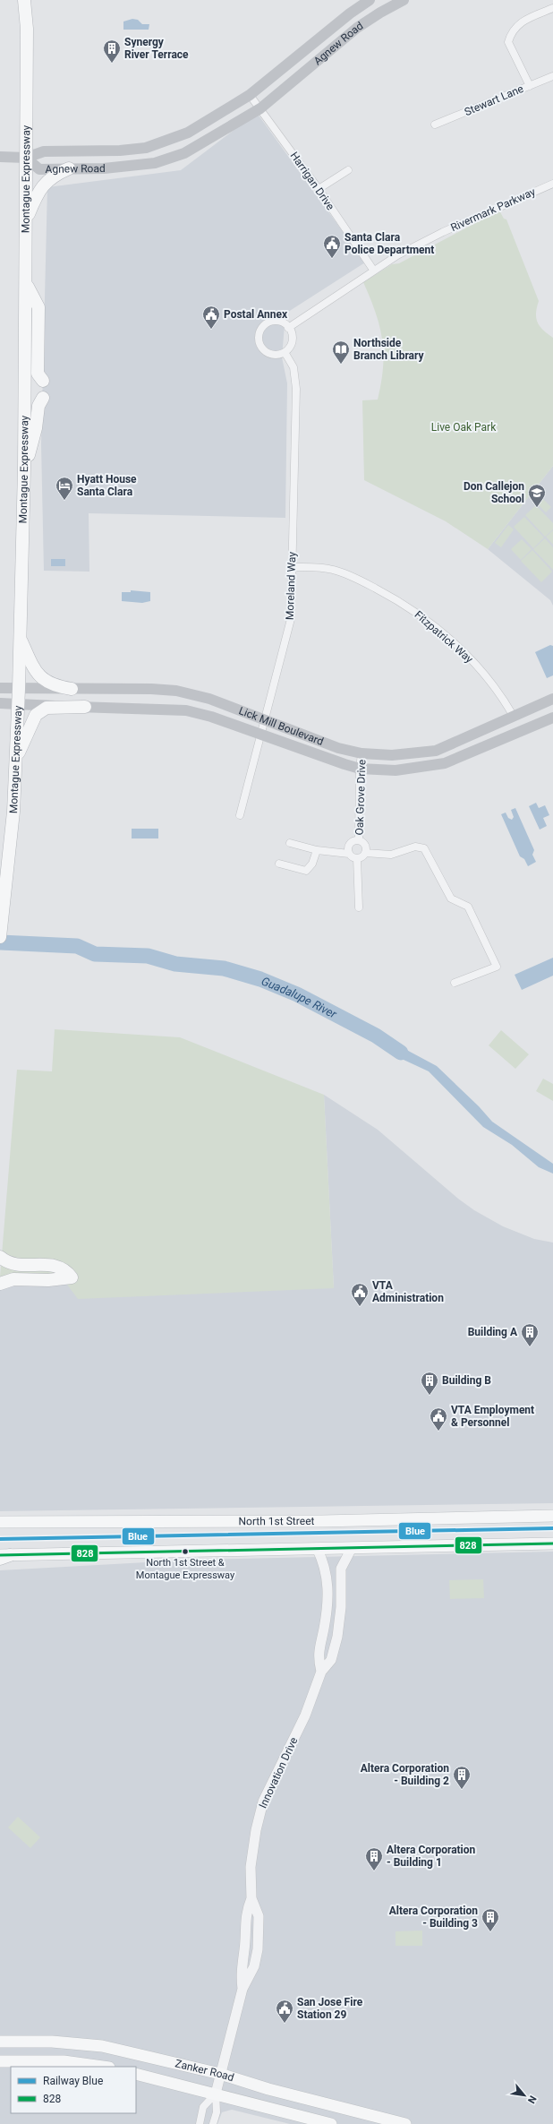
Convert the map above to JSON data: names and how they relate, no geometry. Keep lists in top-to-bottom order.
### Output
{
  "streets": {
    "highway": ["Montague Expressway"],
    "main road": [
      "Agnew Road",
      "Lick Mill Boulevard",
      "North 1st Street",
      "Zanker Road"
    ],
    "street": [
      "Stewart Lane",
      "Harrigan Drive",
      "Rivermark Parkway",
      "Moreland Way",
      "Fitzpatrick Way",
      "Oak Grove Drive",
      "Innovation Drive"
    ]
  },
  "crossings": [
    ["Agnew Road", "Montague Expressway"],
    ["Agnew Road", "Harrigan Drive"],
    ["Montague Expressway", "Lick Mill Boulevard"],
    ["Harrigan Drive", "Rivermark Parkway"],
    ["Rivermark Parkway", "Moreland Way"],
    ["Moreland Way", "Fitzpatrick Way"],
    ["Moreland Way", "Lick Mill Boulevard"],
    ["Fitzpatrick Way", "Lick Mill Boulevard"],
    ["Lick Mill Boulevard", "Oak Grove Drive"],
    ["Innovation Drive", "Zanker Road"]
  ],
  "water": ["Guadalupe River"],
  "parks": ["Live Oak Park"],
  "places": {
    "building": [
      "Synergy River Terrace",
      "Building A",
      "Building B",
      "Altera Corporation - Building 2",
      "Altera Corporation - Building 1",
      "Altera Corporation - Building 3"
    ],
    "public building": [
      "Santa Clara Police Department",
      "Postal Annex",
      "VTA Administration",
      "VTA Employment & Personnel",
      "San Jose Fire Station 29"
    ],
    "library": ["Northside Branch Library"],
    "hotel": ["Hyatt House Santa Clara"],
    "school or university": ["Don Callejon School"],
    "other": ["North 1st Street & Montague Expressway"]
  },
  "lines": ["rail line Blue", "transit line 828"],
  "legend": ["Railway Blue", "828"],
  "north": "bottom right"
}
